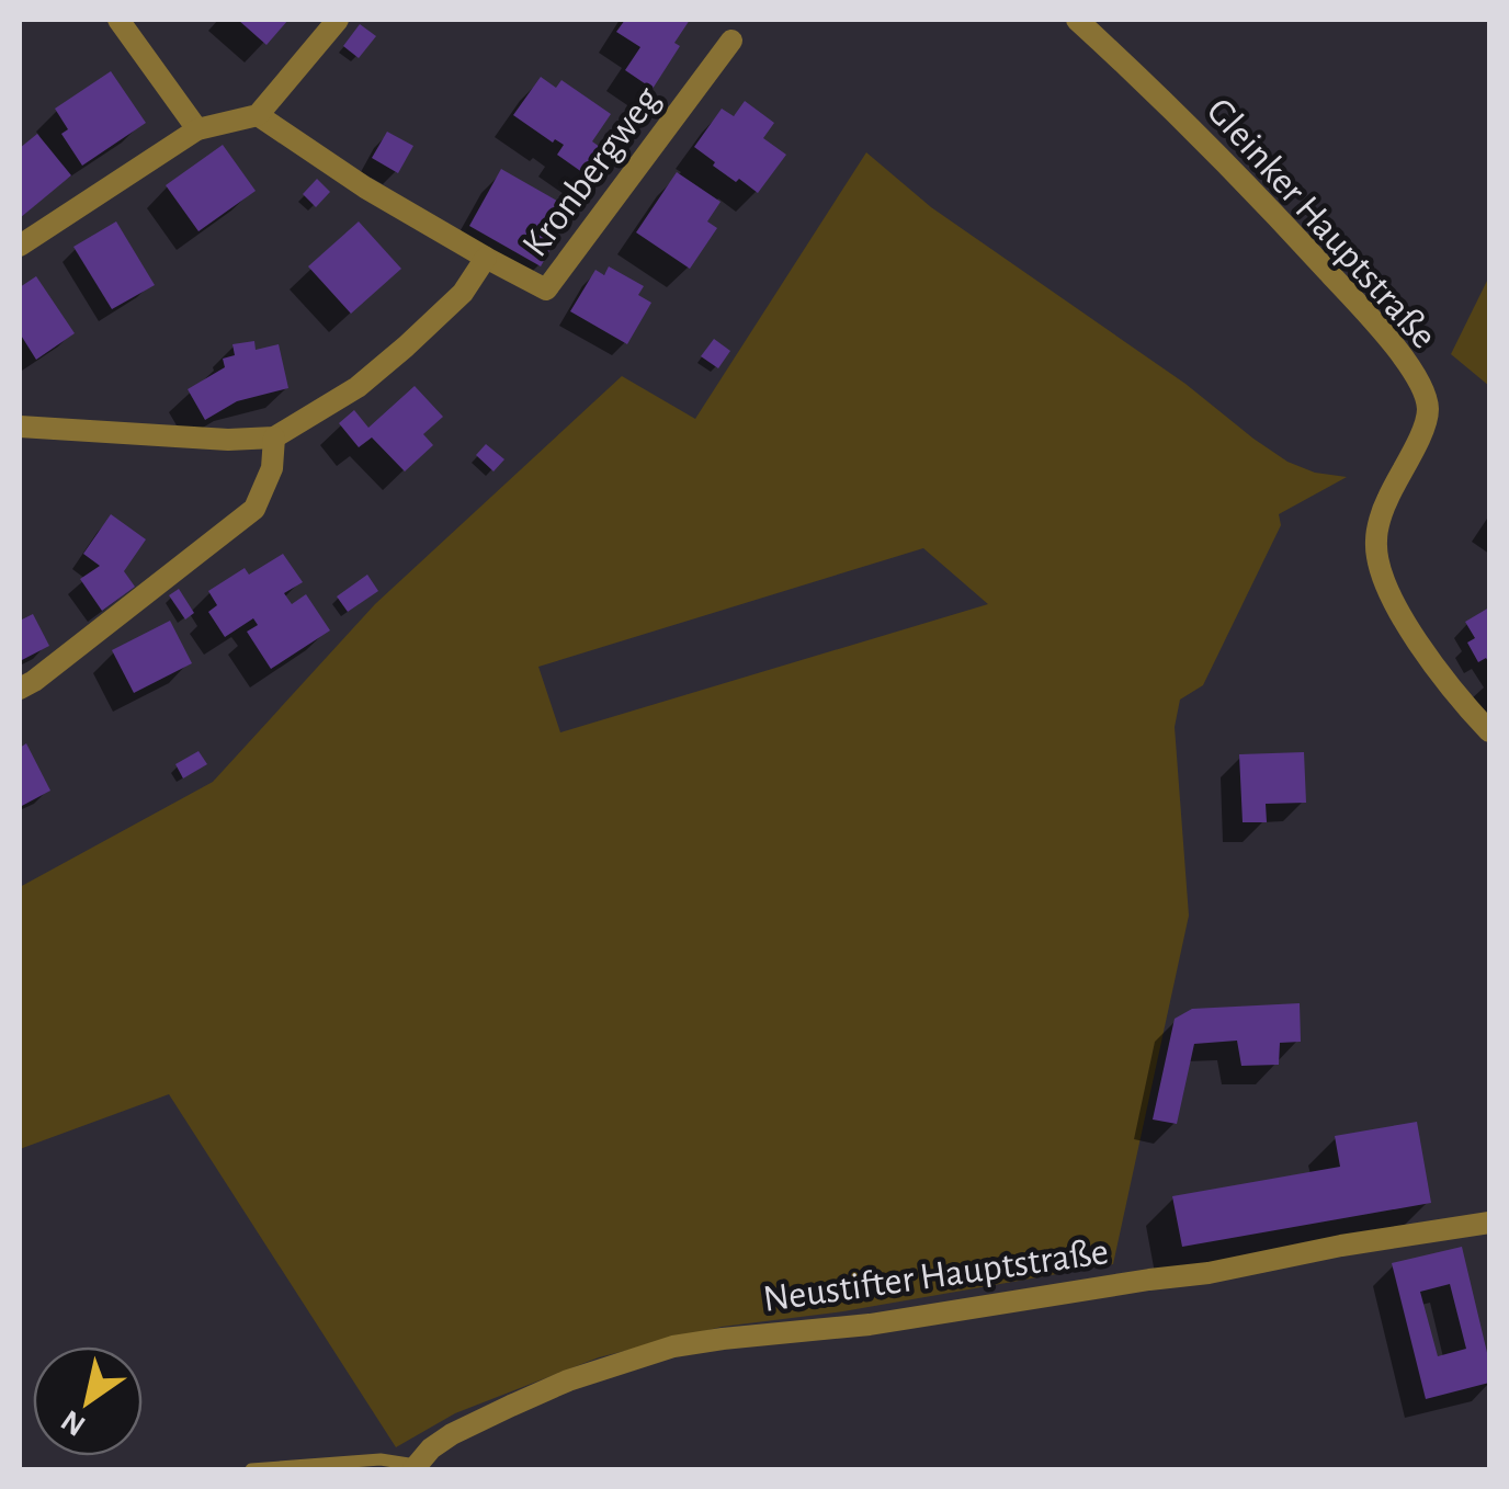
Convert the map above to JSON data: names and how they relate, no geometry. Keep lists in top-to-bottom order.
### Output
{
  "streets": {
    "street": ["Kronbergweg", "Gleinker Hauptstraße", "Neustifter Hauptstraße"]
  },
  "north": "bottom left"
}
